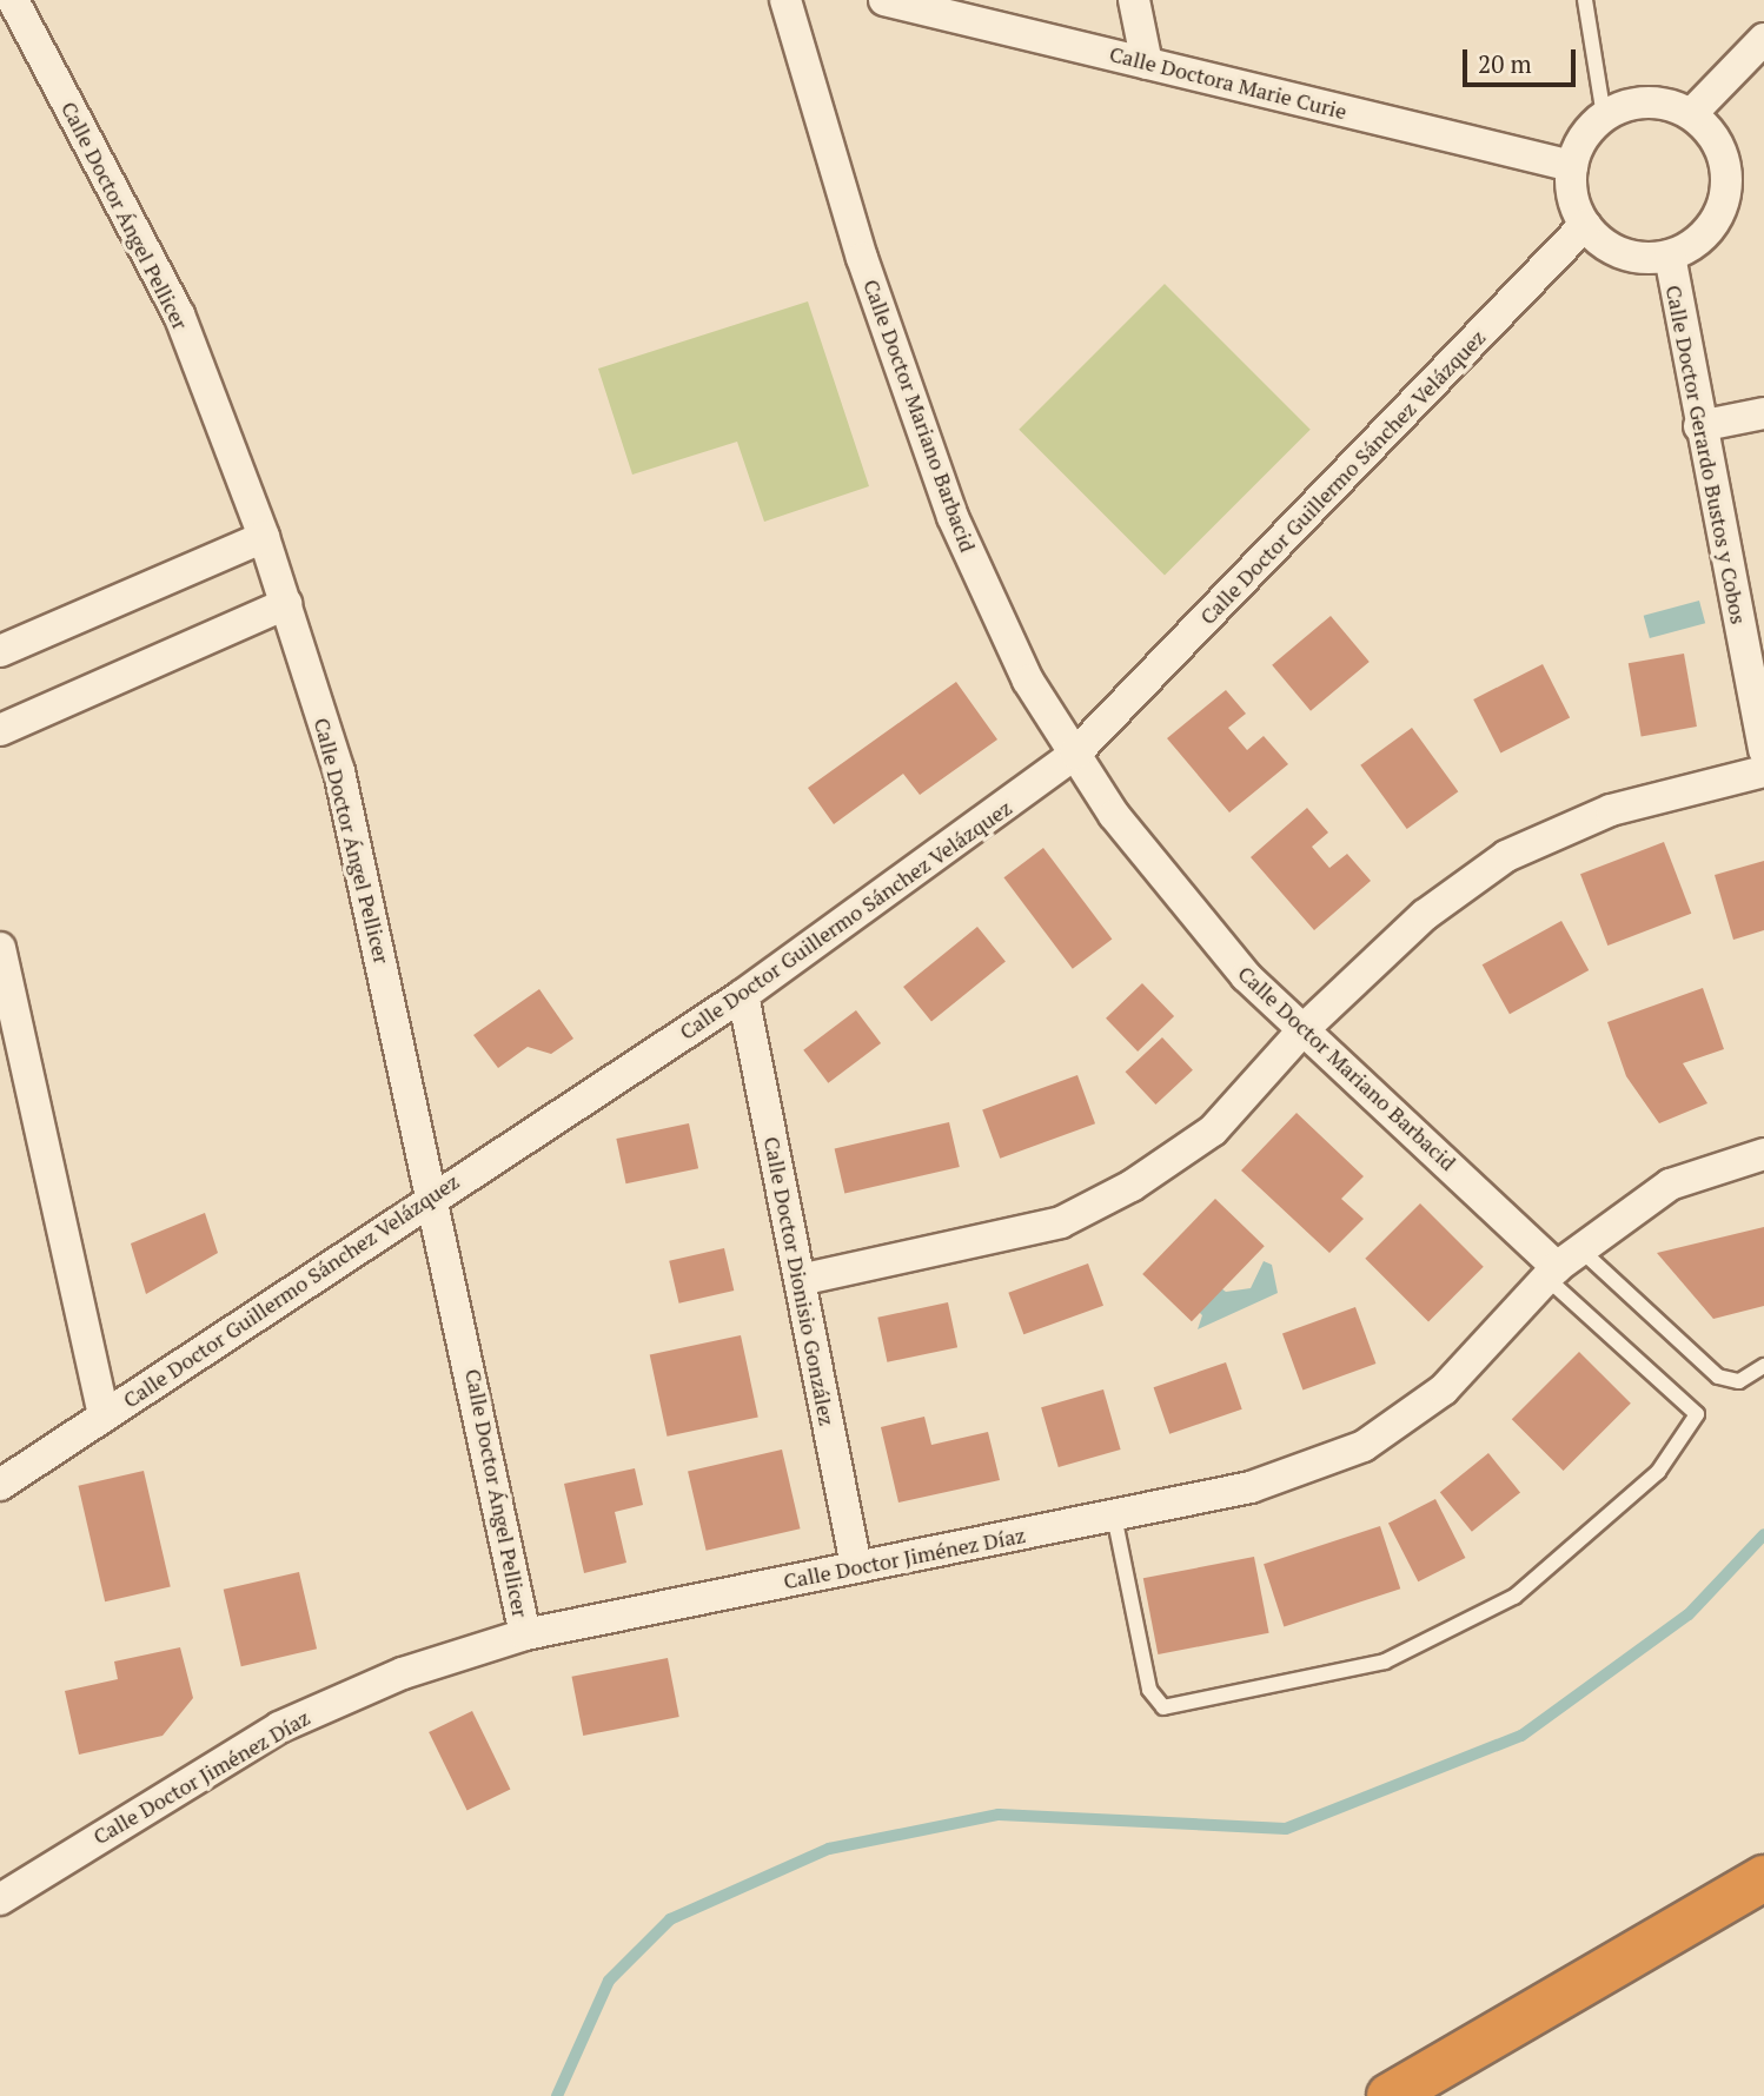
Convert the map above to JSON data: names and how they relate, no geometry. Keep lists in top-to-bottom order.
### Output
{
  "streets": {
    "street": [
      "Calle Doctora Marie Curie",
      "Calle Doctor Ángel Pellicer",
      "Calle Doctor Mariano Barbacid",
      "Calle Doctor Gerardo Bustos y Cobos",
      "Calle Doctor Guillermo Sánchez Velázquez",
      "Calle Doctor Dionisio González",
      "Calle Doctor Jiménez Díaz"
    ]
  },
  "crossings": [
    ["Calle Doctora Marie Curie", "Calle Doctor Gerardo Bustos y Cobos"],
    ["Calle Doctora Marie Curie", "Calle Doctor Guillermo Sánchez Velázquez"],
    ["Calle Doctor Ángel Pellicer", "Calle Doctor Guillermo Sánchez Velázquez"],
    ["Calle Doctor Ángel Pellicer", "Calle Doctor Jiménez Díaz"],
    ["Calle Doctor Mariano Barbacid", "Calle Doctor Guillermo Sánchez Velázquez"],
    ["Calle Doctor Mariano Barbacid", "Calle Doctor Jiménez Díaz"],
    ["Calle Doctor Gerardo Bustos y Cobos", "Calle Doctor Guillermo Sánchez Velázquez"],
    ["Calle Doctor Guillermo Sánchez Velázquez", "Calle Doctor Dionisio González"],
    ["Calle Doctor Dionisio González", "Calle Doctor Jiménez Díaz"]
  ],
  "scale_bar": "20 m"
}
